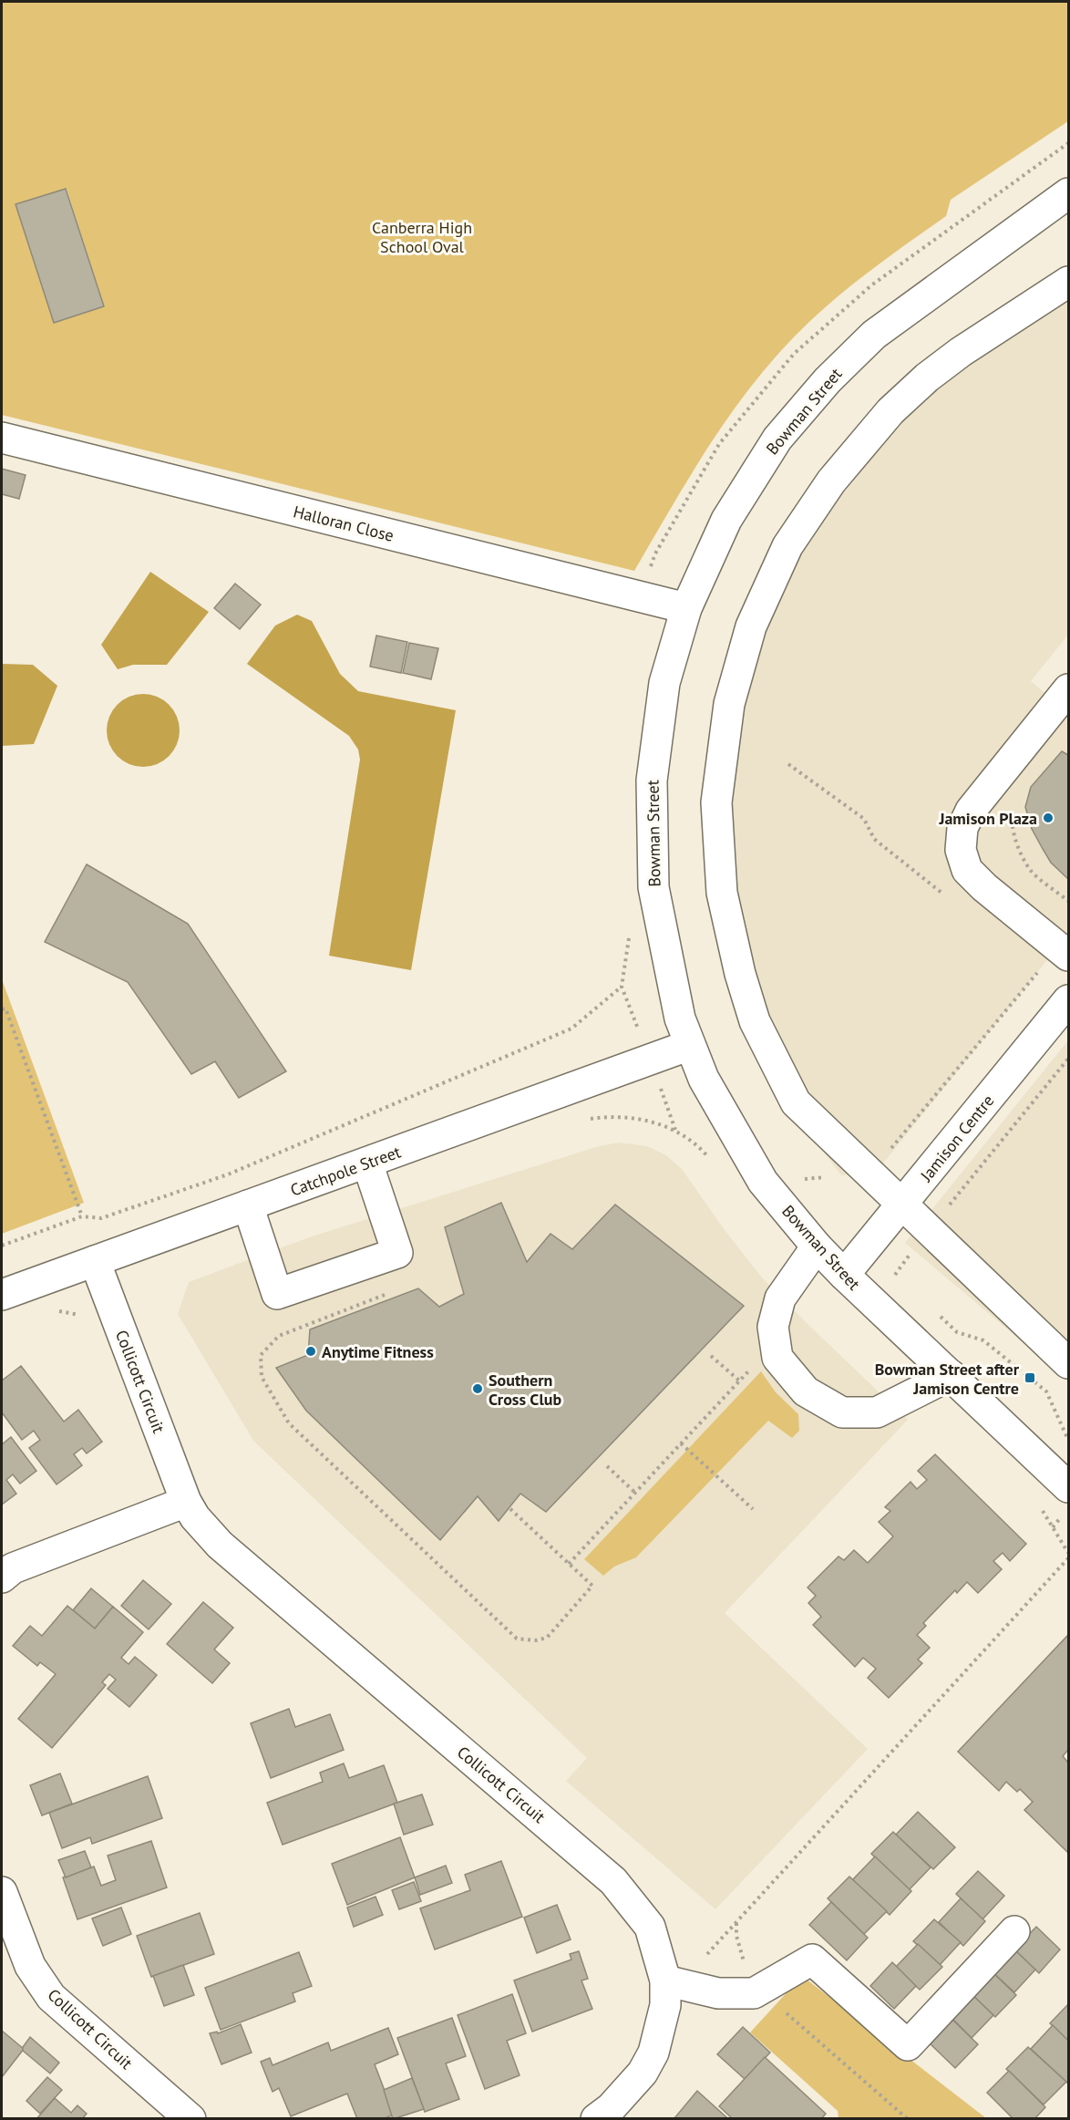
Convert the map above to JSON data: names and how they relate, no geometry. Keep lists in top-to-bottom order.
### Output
{
  "streets": {
    "street": [
      "Bowman Street",
      "Halloran Close",
      "Jamison Centre",
      "Catchpole Street",
      "Collicott Circuit"
    ]
  },
  "crossings": [
    ["Bowman Street", "Halloran Close"],
    ["Bowman Street", "Jamison Centre"],
    ["Bowman Street", "Catchpole Street"],
    ["Catchpole Street", "Collicott Circuit"]
  ],
  "parks": ["Canberra High School Oval"],
  "places": {
    "other": ["Jamison Plaza", "Anytime Fitness", "Southern Cross Club"],
    "transit": ["Bowman Street after Jamison Centre"]
  }
}
